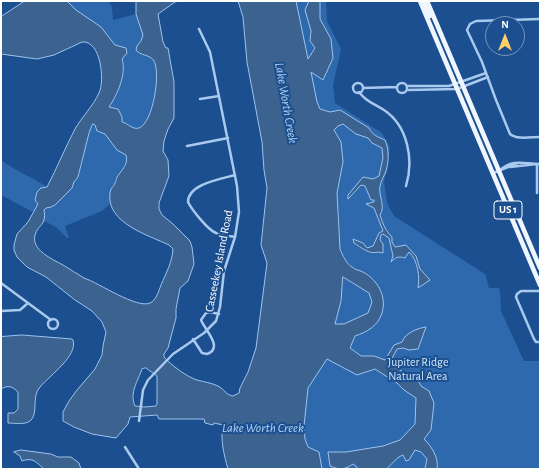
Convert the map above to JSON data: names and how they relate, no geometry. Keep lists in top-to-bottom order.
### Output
{
  "streets": {
    "main road": ["US 1"],
    "street": ["Casseekey Island Road"]
  },
  "water": ["Lake Worth Creek"],
  "parks": ["Jupiter Ridge Natural Area"],
  "north": "top"
}
